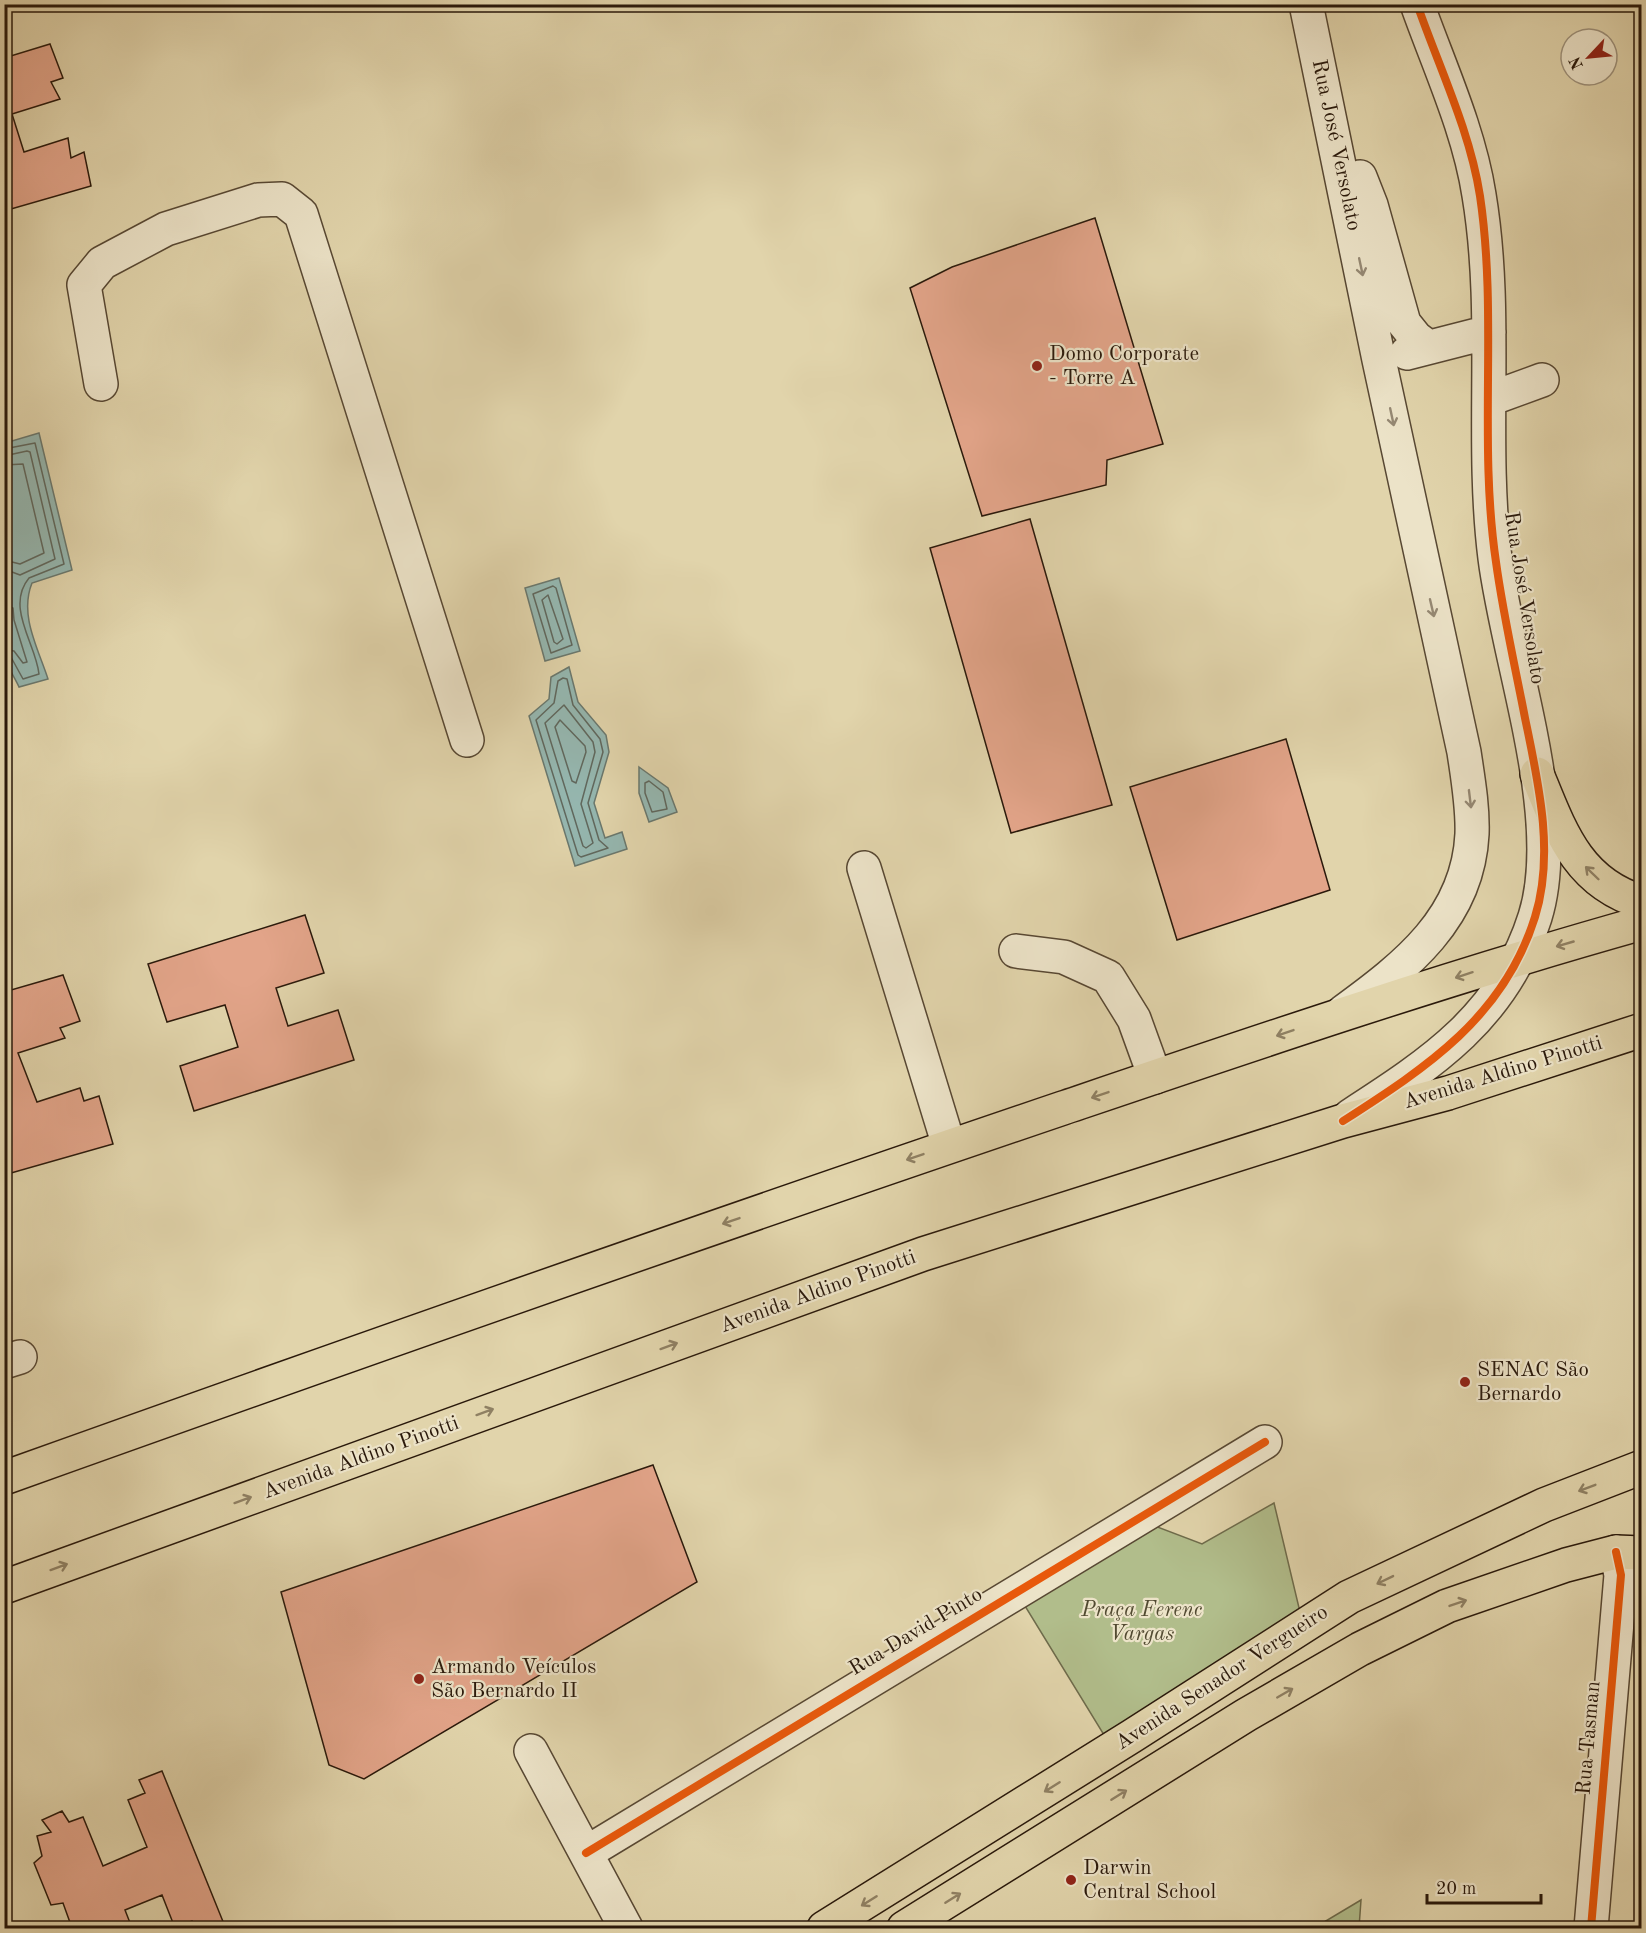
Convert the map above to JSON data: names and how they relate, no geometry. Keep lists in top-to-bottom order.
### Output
{
  "streets": {
    "main road": ["Avenida Aldino Pinotti", "Avenida Senador Vergueiro"],
    "street": ["Rua José Versolato", "Rua David Pinto", "Rua Tasman"]
  },
  "crossings": [
    ["Rua José Versolato", "Avenida Aldino Pinotti"],
    ["Avenida Senador Vergueiro", "Rua Tasman"]
  ],
  "parks": ["Praça Ferenc Vargas"],
  "places": [
    "Domo Corporate - Torre A",
    "SENAC São Bernardo",
    "Armando Veículos São Bernardo II",
    "Darwin Central School"
  ],
  "scale_bar": "20 m",
  "north": "bottom left"
}
